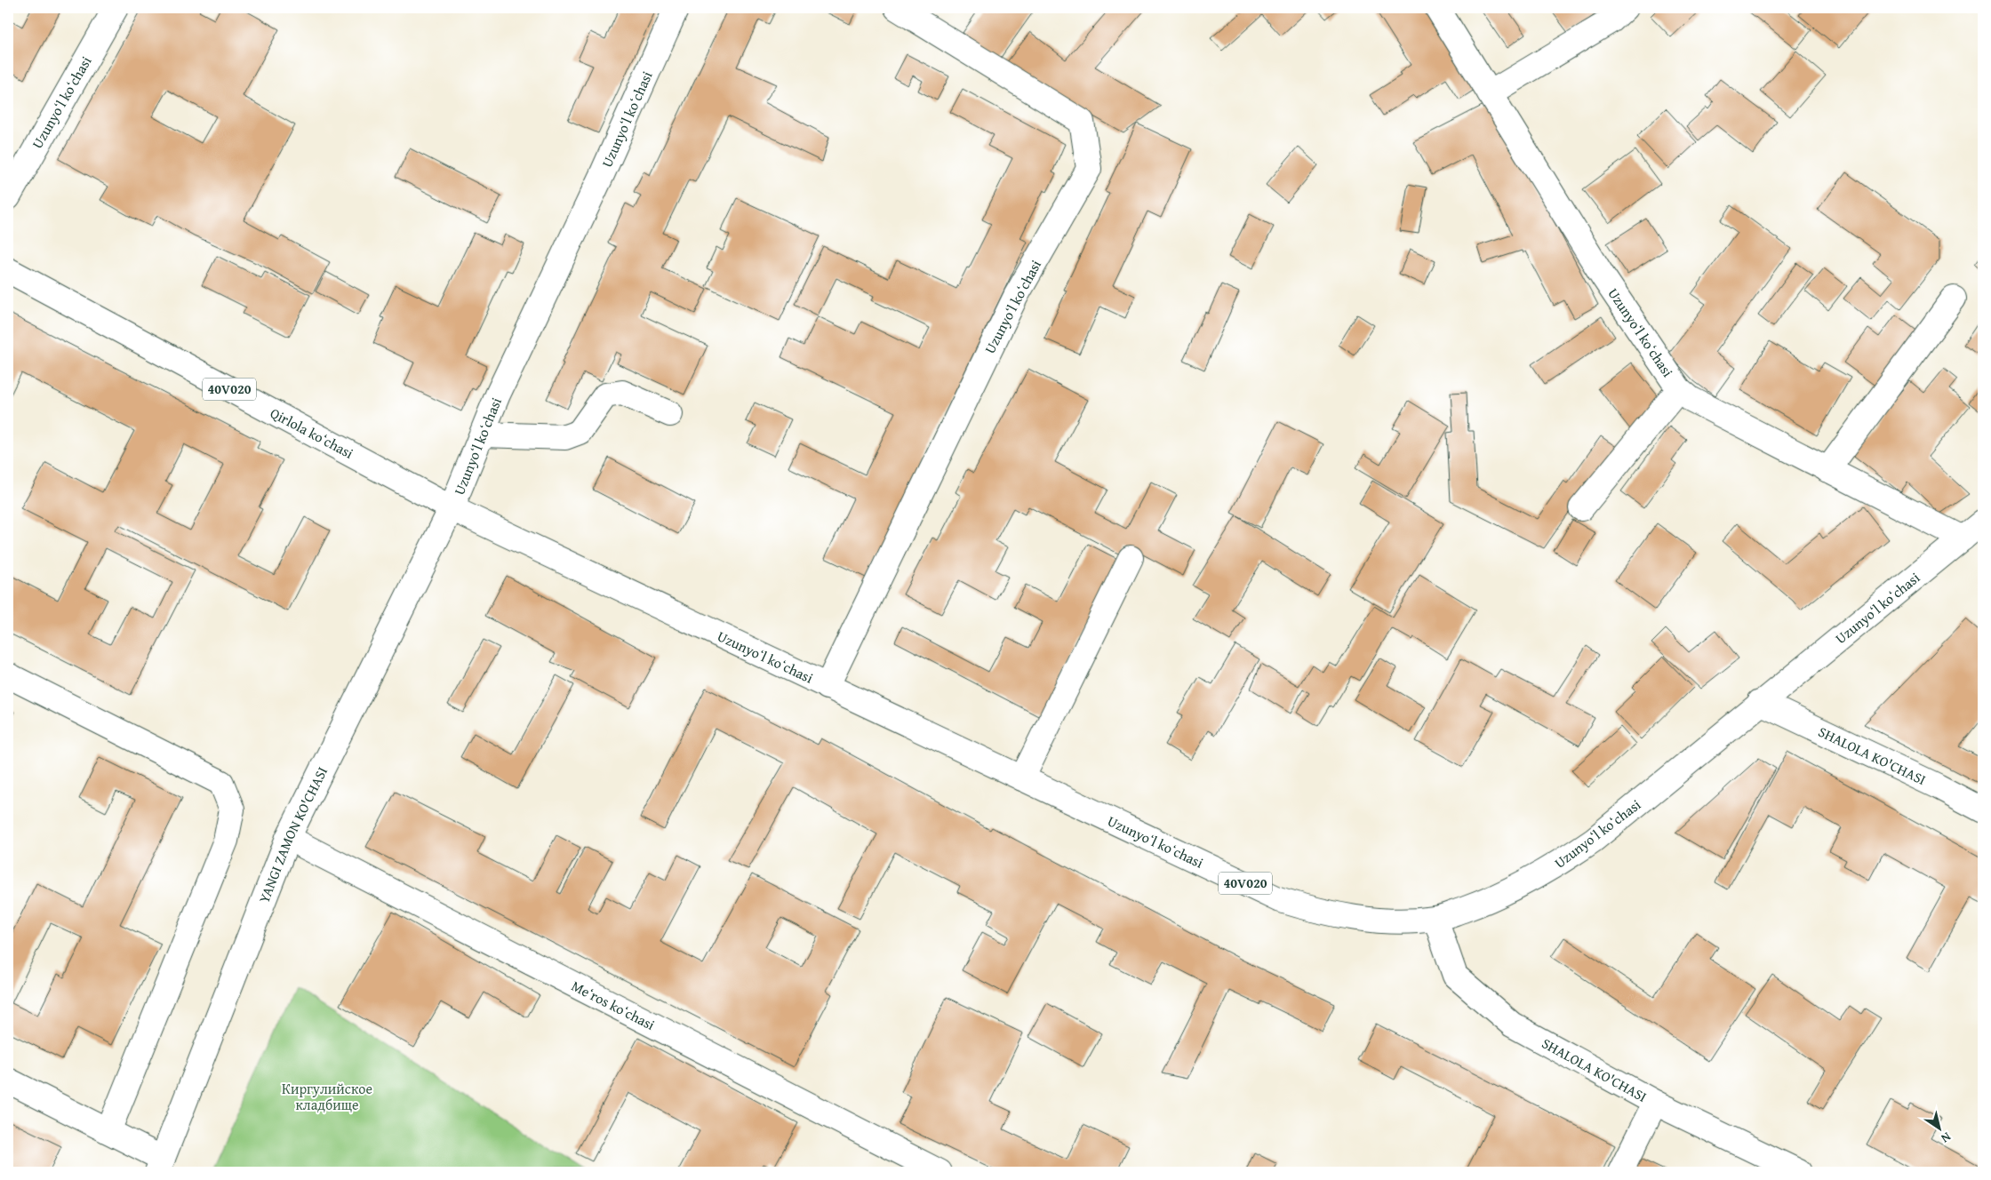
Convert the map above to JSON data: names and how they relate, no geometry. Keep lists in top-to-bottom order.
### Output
{
  "streets": {
    "street": [
      "Uzunyoʻl koʻchasi",
      "40V020",
      "Qirlola koʻchasi",
      "SHALOLA KO'CHASI",
      "YANGI ZAMON KO'CHASI",
      "Meʻros koʻchasi"
    ]
  },
  "crossings": [
    ["Uzunyoʻl koʻchasi", "Qirlola koʻchasi"],
    ["Uzunyoʻl koʻchasi", "SHALOLA KO'CHASI"],
    ["Uzunyoʻl koʻchasi", "YANGI ZAMON KO'CHASI"],
    ["Qirlola koʻchasi", "YANGI ZAMON KO'CHASI"],
    ["YANGI ZAMON KO'CHASI", "Meʻros koʻchasi"]
  ],
  "parks": ["Киргулийское кладбище"],
  "north": "bottom right"
}
